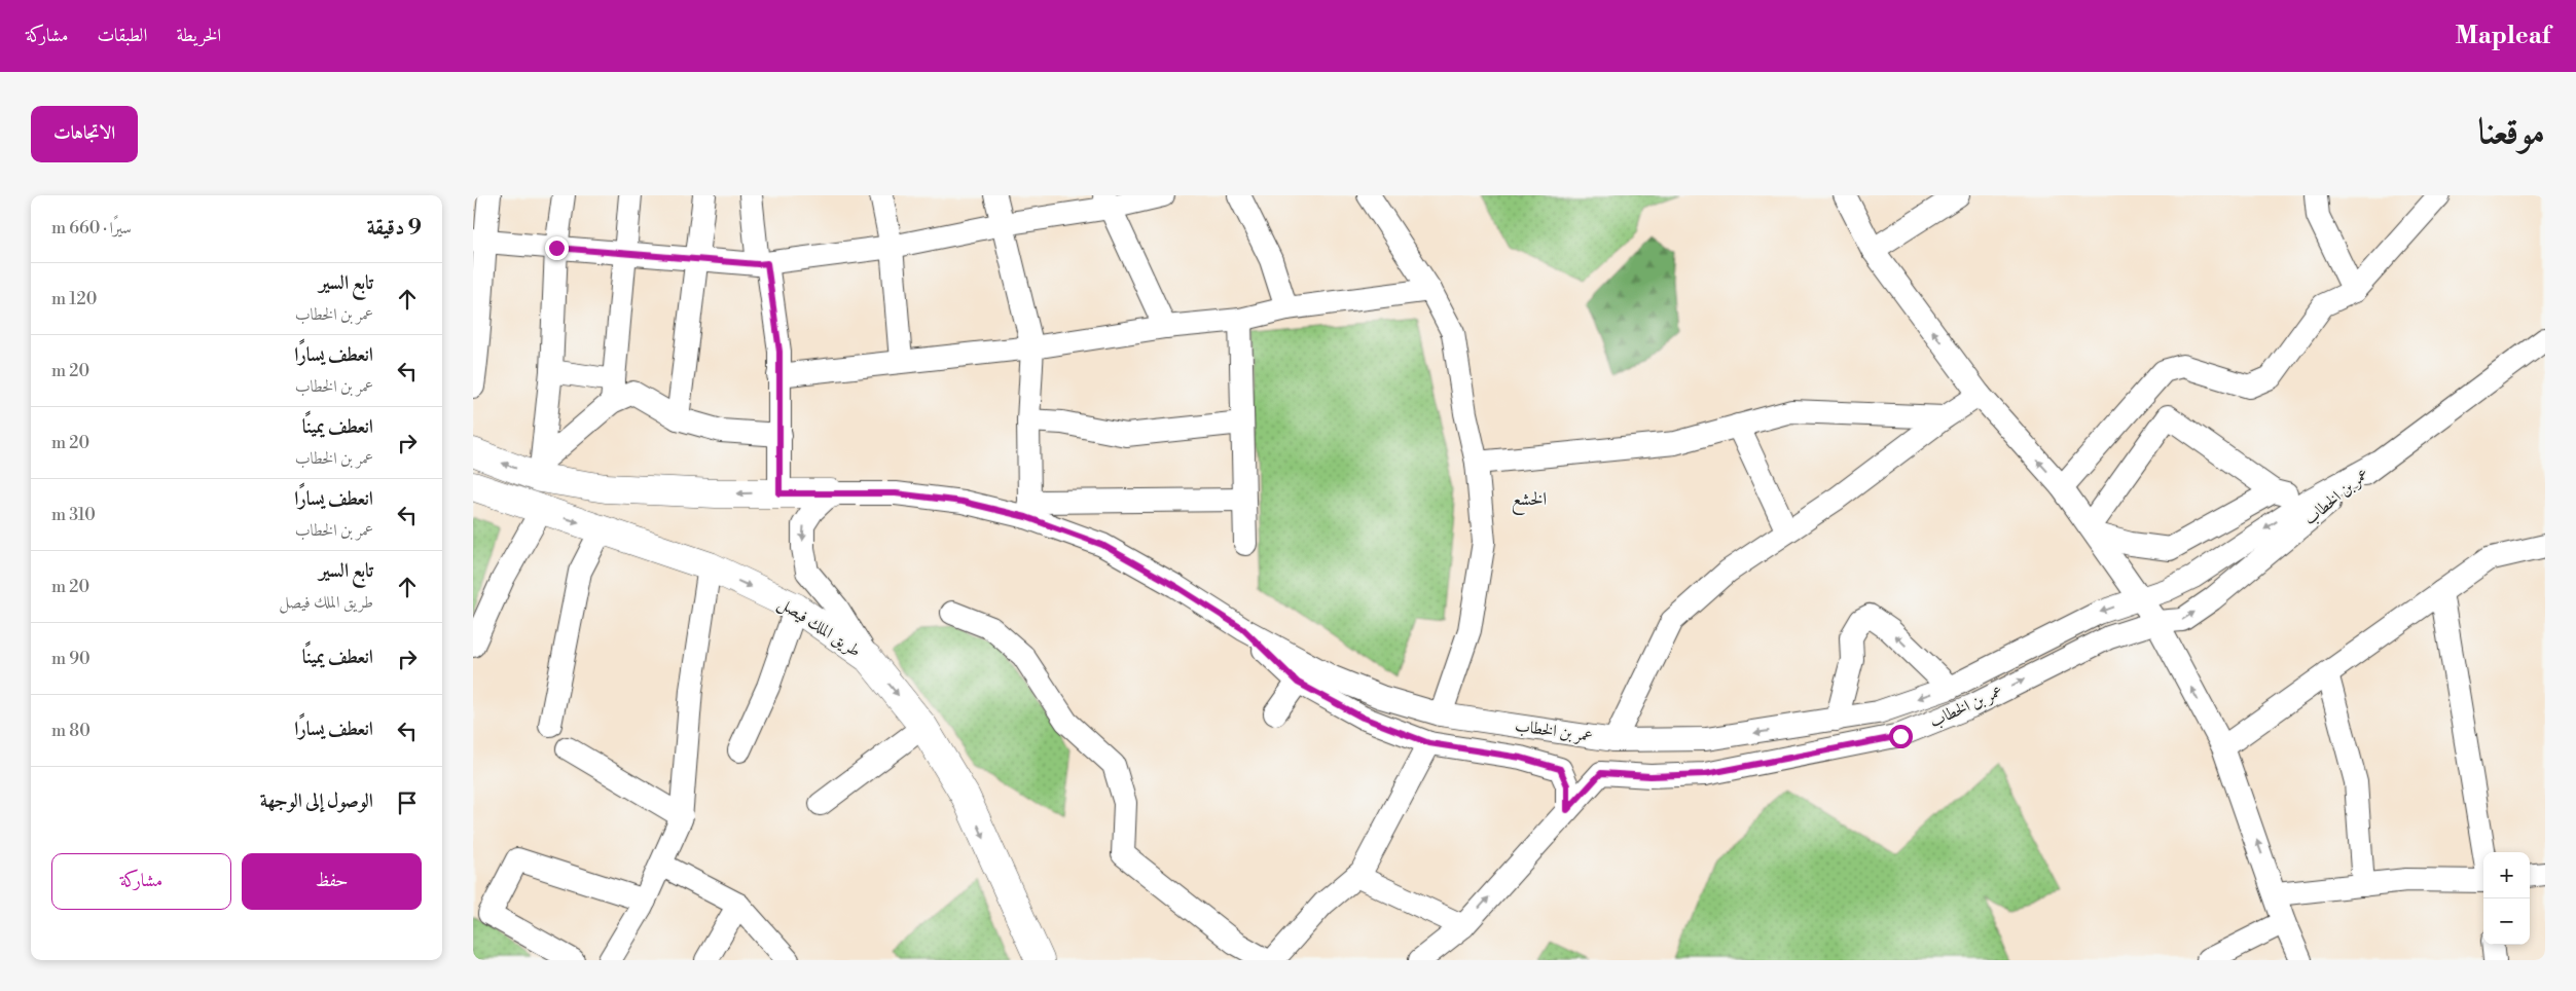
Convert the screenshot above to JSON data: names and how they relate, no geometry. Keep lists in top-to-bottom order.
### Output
{
  "streets": {
    "main road": ["طريق الملك فيصل"],
    "street": ["عمر بن الخطاب"]
  },
  "one_way": ["طريق الملك فيصل"],
  "districts": ["الخشع"],
  "page": {
    "header": "Mapleaf",
    "nav": ["الخريطة", "الطبقات", "مشاركة"],
    "title": "موقعنا",
    "buttons": [
      "الاتجاهات",
      ["حفظ", "مشاركة"]
    ],
    "heading": ["9 دقيقة", "سيرًا · 660 m"],
    "list": [
      ["تابع السير", "عمر بن الخطاب", "120 m"],
      ["انعطف يسارًا", "عمر بن الخطاب", "20 m"],
      ["انعطف يمينًا", "عمر بن الخطاب", "20 m"],
      ["انعطف يسارًا", "عمر بن الخطاب", "310 m"],
      ["تابع السير", "طريق الملك فيصل", "20 m"],
      ["انعطف يمينًا", "90 m"],
      ["انعطف يسارًا", "80 m"],
      "الوصول إلى الوجهة"
    ],
    "map_buttons": ["+", "−"]
  }
}
